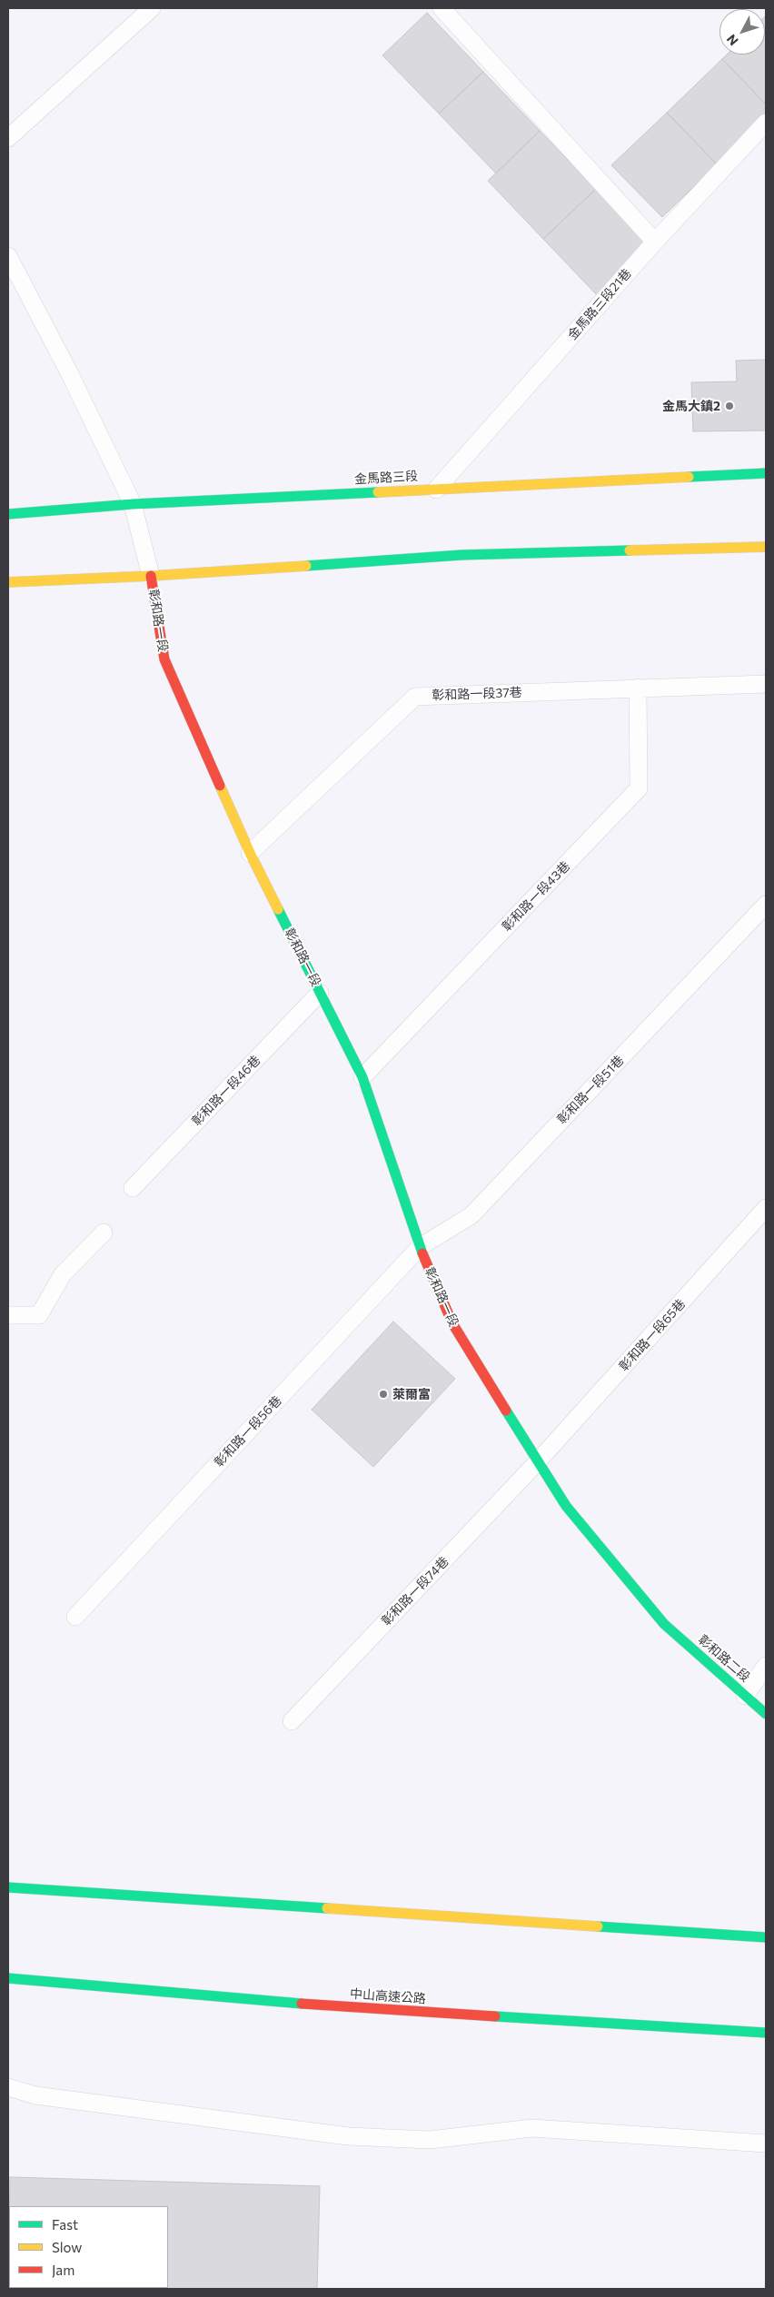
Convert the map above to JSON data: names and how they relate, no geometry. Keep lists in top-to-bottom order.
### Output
{
  "streets": {
    "main road": [
      "金馬路三段",
      "彰和路一段",
      "彰和路二段",
      "中山高速公路"
    ],
    "lane": [
      "金馬路三段21巷",
      "彰和路一段37巷",
      "彰和路一段43巷",
      "彰和路一段51巷",
      "彰和路一段46巷",
      "彰和路一段65巷",
      "彰和路一段56巷",
      "彰和路一段74巷"
    ]
  },
  "crossings": [
    ["金馬路三段21巷", "金馬路三段"],
    ["金馬路三段", "彰和路一段"],
    ["彰和路一段", "彰和路一段37巷"],
    ["彰和路一段", "彰和路一段43巷"],
    ["彰和路一段", "彰和路一段51巷"],
    ["彰和路一段", "彰和路一段46巷"],
    ["彰和路一段", "彰和路一段65巷"],
    ["彰和路一段", "彰和路一段56巷"],
    ["彰和路一段", "彰和路一段74巷"],
    ["彰和路一段", "彰和路二段"],
    ["彰和路一段37巷", "彰和路一段43巷"],
    ["彰和路一段51巷", "彰和路一段56巷"],
    ["彰和路一段65巷", "彰和路一段74巷"]
  ],
  "places": ["金馬大鎮2", "萊爾富"],
  "legend": ["Fast", "Slow", "Jam"],
  "north": "bottom left"
}
